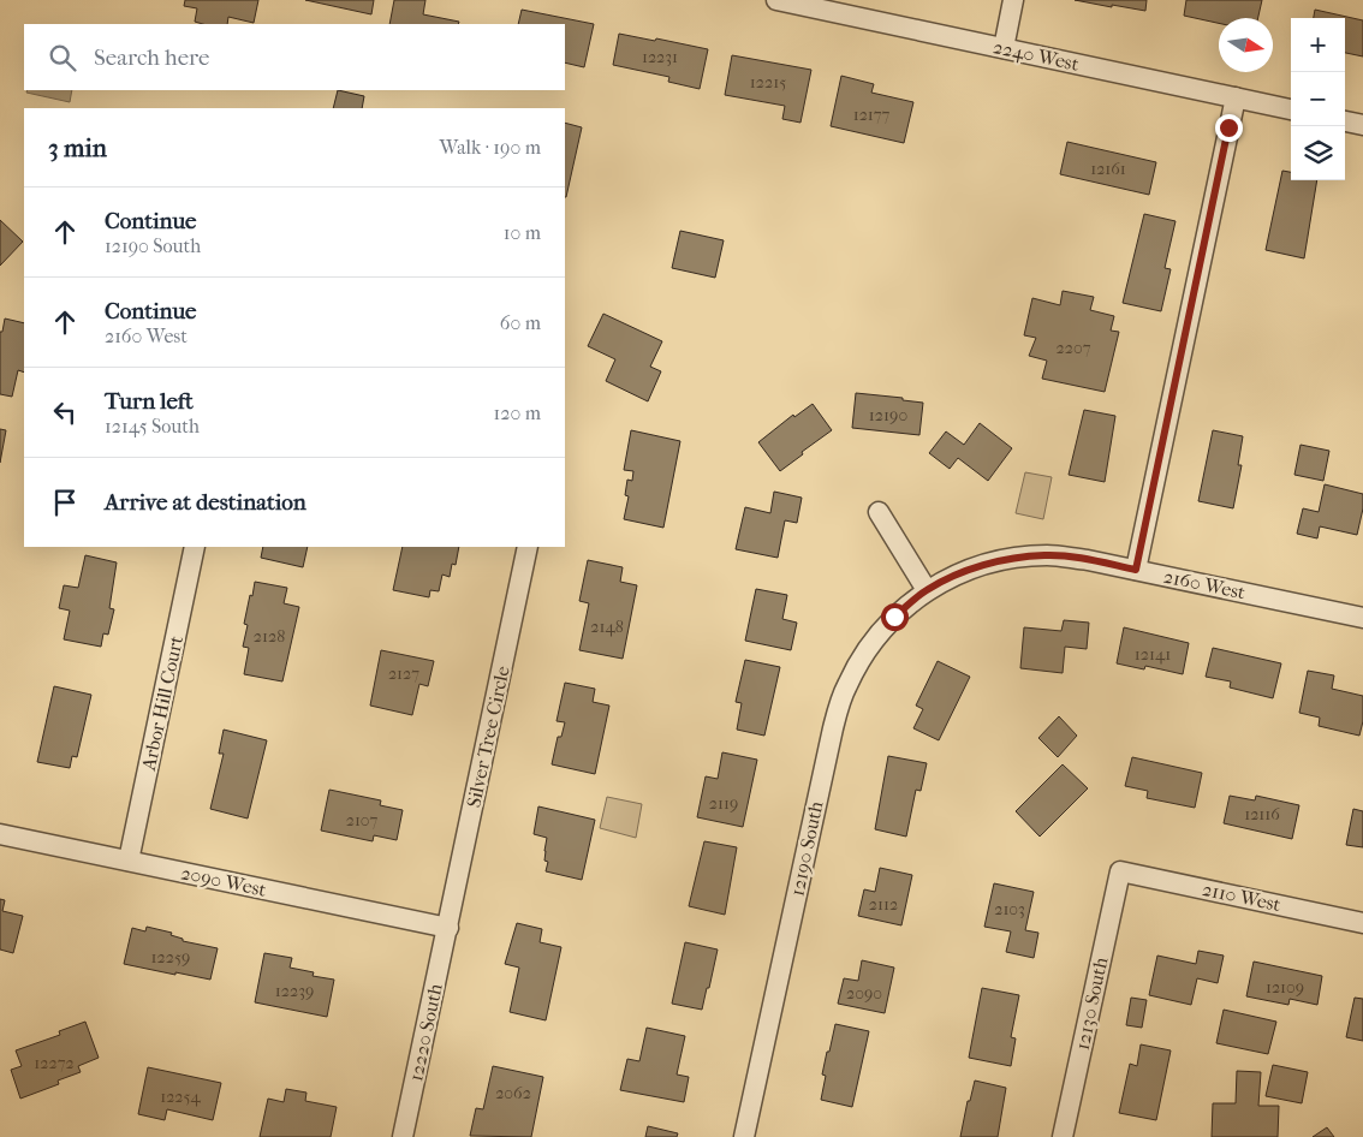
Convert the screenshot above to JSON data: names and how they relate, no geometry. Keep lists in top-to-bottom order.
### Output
{
  "streets": {
    "street": [
      "2240 West",
      "2160 West",
      "Arbor Hill Court",
      "Silver Tree Circle",
      "12190 South",
      "2090 West",
      "2110 West",
      "12130 South",
      "12220 South"
    ]
  },
  "crossings": [
    ["2160 West", "12190 South"],
    ["Arbor Hill Court", "2090 West"],
    ["Silver Tree Circle", "2090 West"],
    ["Silver Tree Circle", "12220 South"],
    ["2090 West", "12220 South"],
    ["2110 West", "12130 South"]
  ],
  "house_numbers": [
    "12231",
    "12215",
    "12177",
    "12161",
    "2207",
    "12190",
    "2148",
    "2128",
    "12141",
    "2127",
    "2119",
    "12116",
    "2107",
    "2112",
    "2103",
    "12259",
    "12109",
    "12239",
    "2090",
    "12272",
    "2062",
    "12254"
  ],
  "north": "right",
  "page": {
    "map_buttons": ["+", "−"],
    "search": "Search here",
    "heading": ["3 min", "Walk · 190 m"],
    "list": [
      ["Continue", "12190 South", "10 m"],
      ["Continue", "2160 West", "60 m"],
      ["Turn left", "12145 South", "120 m"],
      "Arrive at destination"
    ]
  }
}
